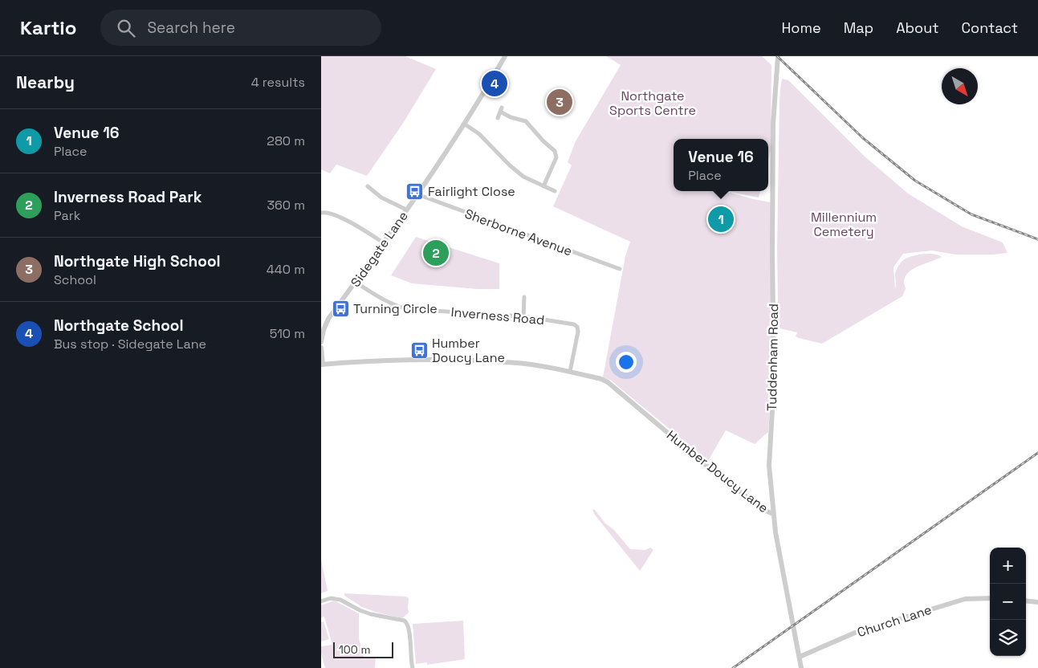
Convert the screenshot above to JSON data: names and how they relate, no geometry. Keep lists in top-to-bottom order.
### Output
{
  "streets": {
    "street": [
      "Sherborne Avenue",
      "Sidegate Lane",
      "Inverness Road",
      "Tuddenham Road",
      "Humber Doucy Lane",
      "Church Lane"
    ]
  },
  "crossings": [
    ["Sherborne Avenue", "Sidegate Lane"],
    ["Sidegate Lane", "Inverness Road"],
    ["Inverness Road", "Humber Doucy Lane"],
    ["Tuddenham Road", "Humber Doucy Lane"],
    ["Tuddenham Road", "Church Lane"]
  ],
  "parks": ["Northgate Sports Centre", "Millennium Cemetery"],
  "places": {
    "bus stop": ["Fairlight Close", "Turning Circle", "Humber Doucy Lane"]
  },
  "scale_bar": "100 m",
  "north": "bottom right",
  "page": {
    "header": "Kartio",
    "search": "Search here",
    "nav": [
      "Home",
      "Map",
      "About",
      "Contact"
    ],
    "heading": ["Nearby", "4 results"],
    "pins": [
      "4",
      "3",
      "1",
      "2"
    ],
    "list": [
      {
        "mark": "1",
        "name": "Venue 16",
        "note": "Place",
        "value": "280 m"
      },
      {
        "mark": "2",
        "name": "Inverness Road Park",
        "note": "Park",
        "value": "360 m"
      },
      {
        "mark": "3",
        "name": "Northgate High School",
        "note": "School",
        "value": "440 m"
      },
      {
        "mark": "4",
        "name": "Northgate School",
        "note": "Bus stop · Sidegate Lane",
        "value": "510 m"
      }
    ],
    "popup": ["Venue 16", "Place"],
    "map_buttons": ["+", "−"],
    "scale": "100 m"
  }
}
